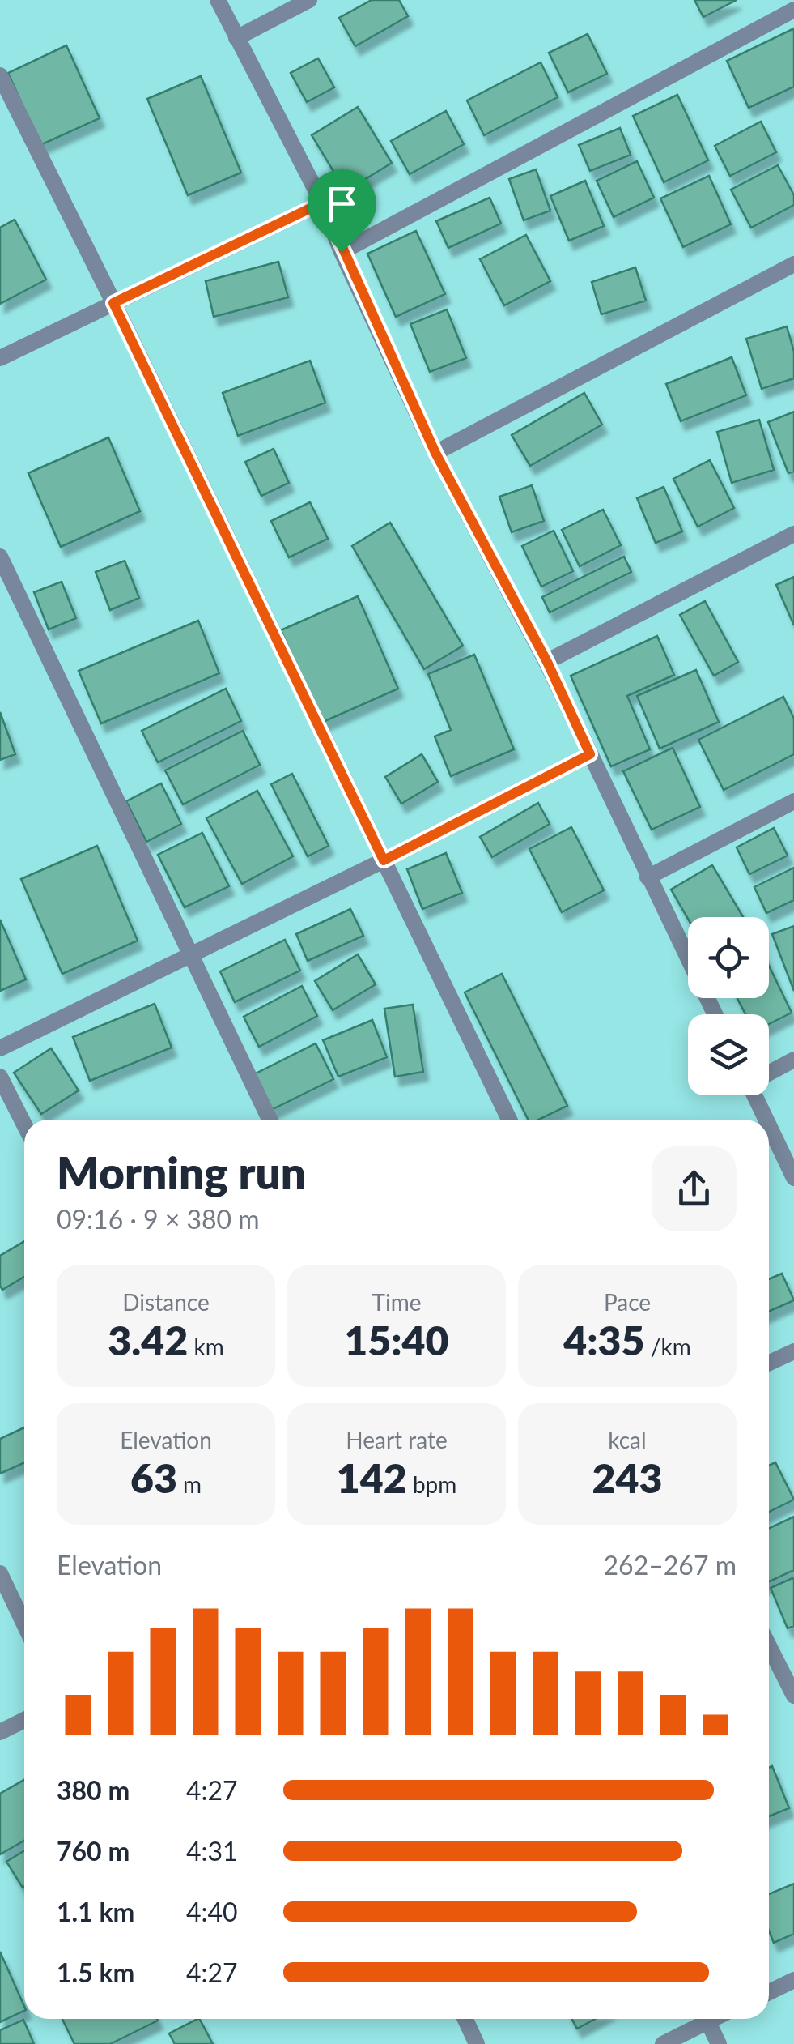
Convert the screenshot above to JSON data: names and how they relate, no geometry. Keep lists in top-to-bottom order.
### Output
{
  "page": {
    "heading": ["Morning run", "09:16 · 9 × 380 m"],
    "stats": [
      ["Distance", "3.42 km"],
      ["Time", "15:40"],
      ["Pace", "4:35 /km"],
      ["Elevation", "63 m"],
      ["Heart rate", "142 bpm"],
      ["kcal", "243"]
    ],
    "chart": ["Elevation", "262–267 m"],
    "list": [
      {
        "name": "380 m",
        "note": "4:27"
      },
      {
        "name": "760 m",
        "note": "4:31"
      },
      {
        "name": "1.1 km",
        "note": "4:40"
      },
      {
        "name": "1.5 km",
        "note": "4:27"
      }
    ]
  }
}
